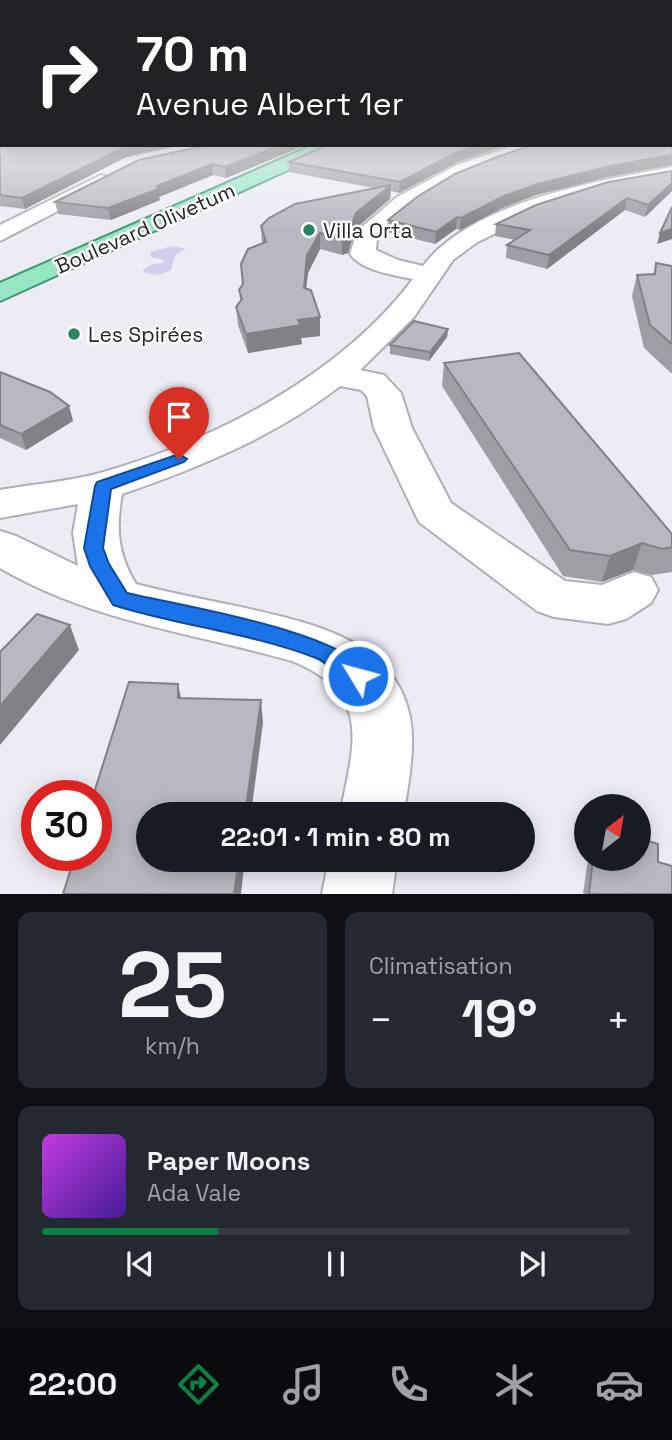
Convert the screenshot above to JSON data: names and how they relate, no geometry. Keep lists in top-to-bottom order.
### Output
{
  "streets": {
    "main road": ["Boulevard Olivetum"]
  },
  "places": ["Villa Orta", "Les Spirées"],
  "north": "top right",
  "page": {
    "turn": ["70 m", "Avenue Albert 1er"],
    "limit": "30",
    "trip": "22:01 · 1 min · 80 m",
    "tile": [
      ["25", "km/h"],
      "Climatisation"
    ],
    "heat": ["−", "19°", "+"],
    "song": ["Paper Moons", "Ada Vale"],
    "tabs": "22:00"
  }
}
